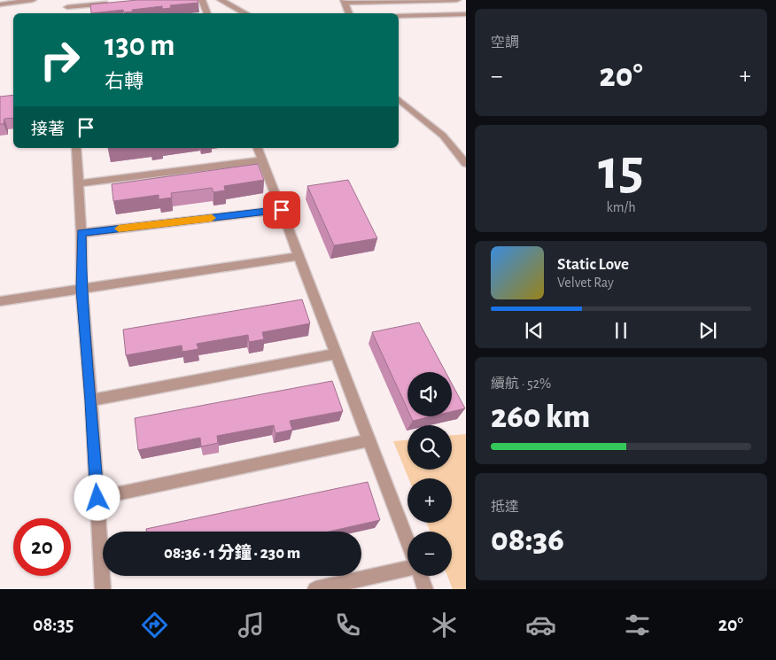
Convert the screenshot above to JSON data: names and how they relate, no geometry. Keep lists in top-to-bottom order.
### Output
{
  "page": {
    "tile": [
      "空調",
      ["15", "km/h"],
      ["續航 · 52%", "260 km"],
      ["抵達", "08:36"]
    ],
    "turn": ["130 m", "右轉"],
    "heat": ["−", "20°", "+"],
    "then": "接著",
    "song": ["Static Love", "Velvet Ray"],
    "map_buttons": ["+", "−"],
    "limit": "20",
    "trip": "08:36 · 1 分鐘 · 230 m",
    "tabs": ["08:35", "20°"]
  }
}
